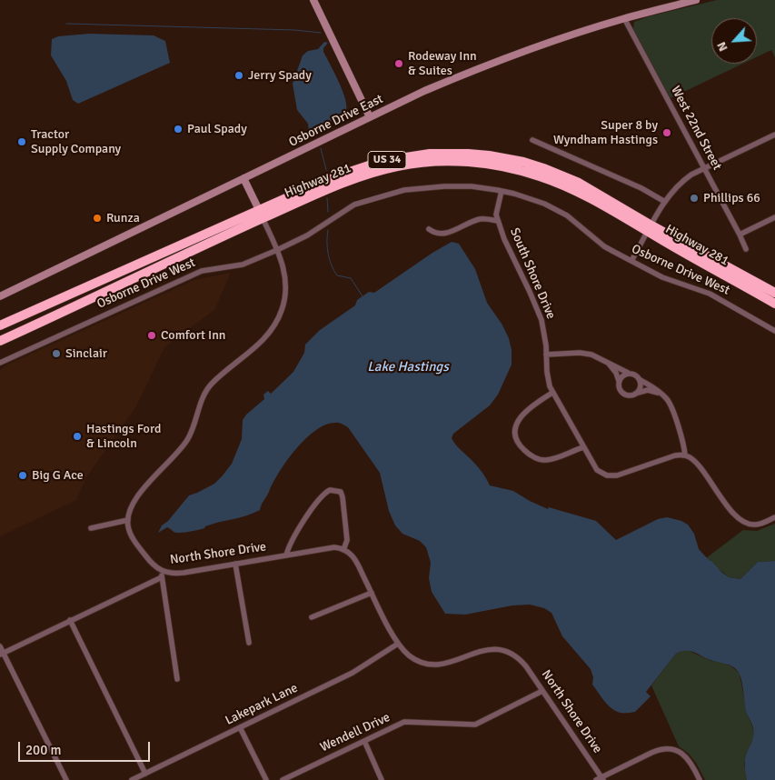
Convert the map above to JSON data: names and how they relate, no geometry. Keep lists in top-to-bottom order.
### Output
{
  "streets": {
    "highway": ["US 34", "Highway 281"],
    "street": [
      "Osborne Drive East",
      "West 22nd Street",
      "Osborne Drive West",
      "South Shore Drive",
      "North Shore Drive",
      "Lakepark Lane",
      "Wendell Drive"
    ]
  },
  "crossings": [
    ["Osborne Drive East", "West 22nd Street"],
    ["Osborne Drive West", "South Shore Drive"],
    ["North Shore Drive", "Lakepark Lane"],
    ["North Shore Drive", "Wendell Drive"]
  ],
  "water": ["Lake Hastings"],
  "places": [
    "Rodeway Inn & Suites",
    "Jerry Spady",
    "Paul Spady",
    "Super 8 by Wyndham Hastings",
    "Tractor Supply Company",
    "Phillips 66",
    "Runza",
    "Comfort Inn",
    "Sinclair",
    "Hastings Ford & Lincoln",
    "Big G Ace"
  ],
  "scale_bar": "200 m",
  "north": "bottom left"
}
